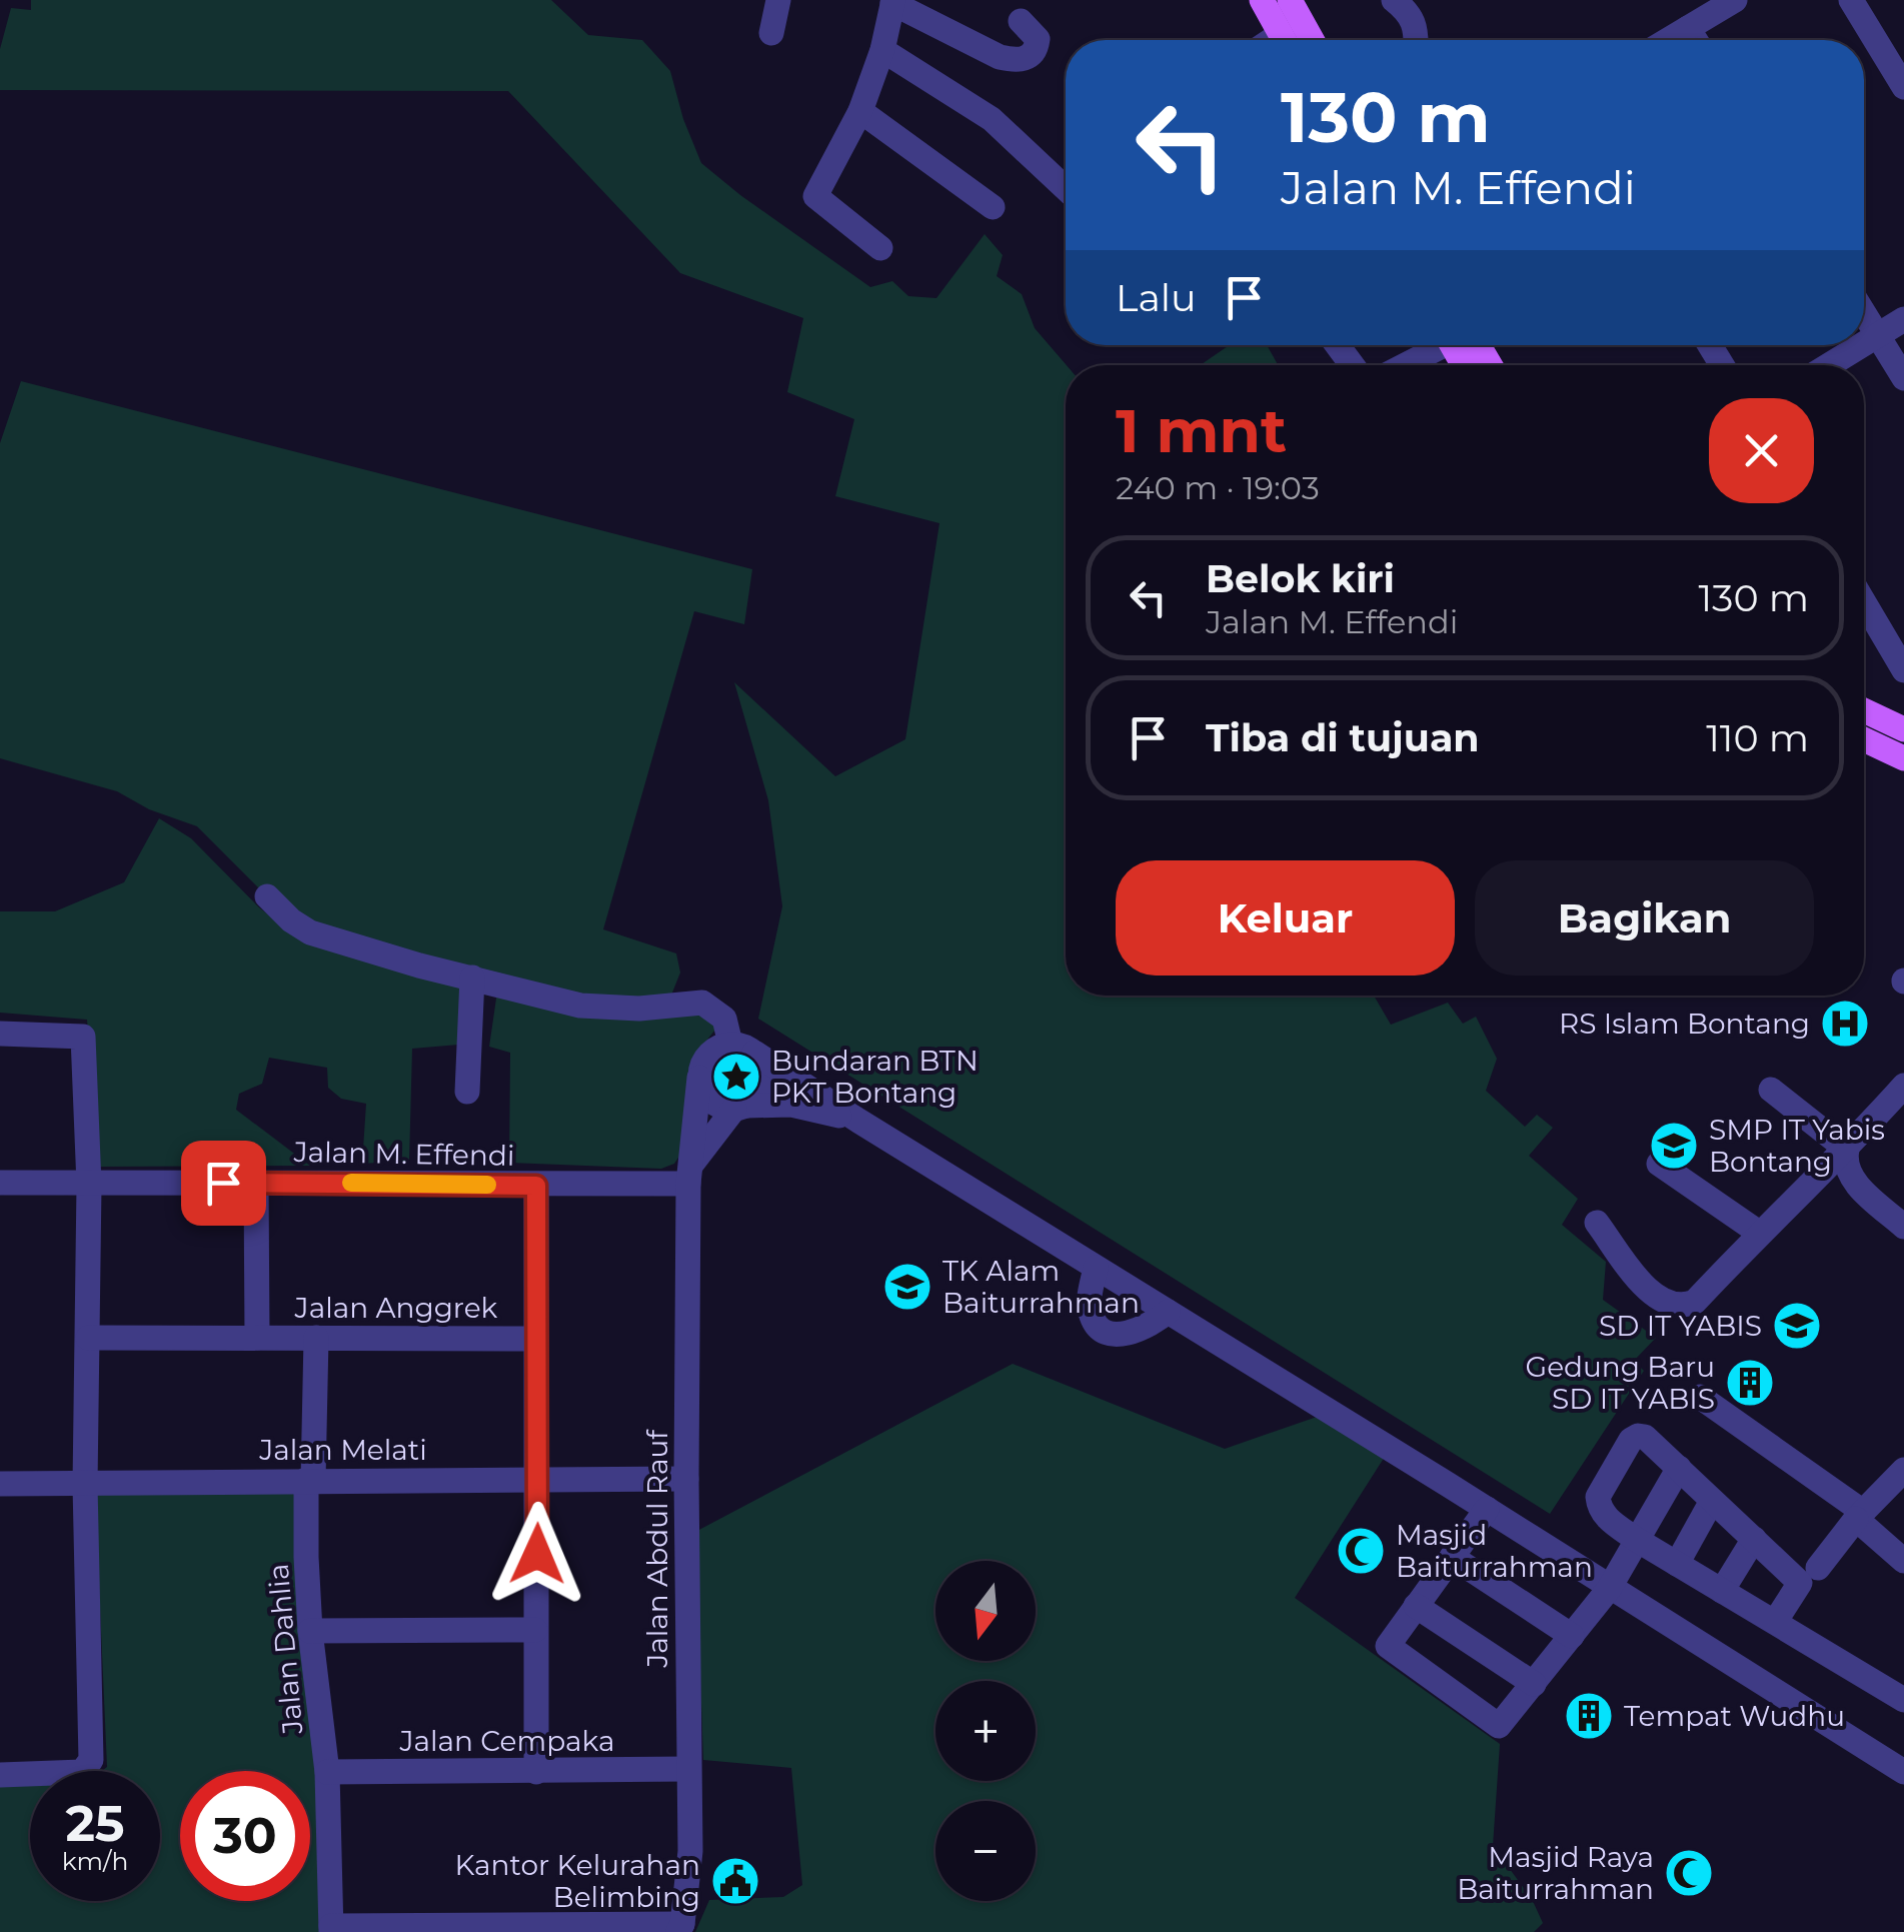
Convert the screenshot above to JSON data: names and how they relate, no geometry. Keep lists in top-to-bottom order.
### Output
{
  "streets": {
    "street": [
      "Jalan M. Effendi",
      "Jalan Anggrek",
      "Jalan Melati",
      "Jalan Abdul Rauf",
      "Jalan Dahlia",
      "Jalan Cempaka"
    ]
  },
  "crossings": [
    ["Jalan M. Effendi", "Jalan Anggrek"],
    ["Jalan M. Effendi", "Jalan Abdul Rauf"],
    ["Jalan Anggrek", "Jalan Dahlia"],
    ["Jalan Melati", "Jalan Abdul Rauf"],
    ["Jalan Melati", "Jalan Dahlia"],
    ["Jalan Abdul Rauf", "Jalan Cempaka"],
    ["Jalan Dahlia", "Jalan Cempaka"]
  ],
  "places": {
    "hospital": ["RS Islam Bontang"],
    "place": ["Bundaran BTN PKT Bontang"],
    "school or university": ["SMP IT Yabis Bontang", "TK Alam Baiturrahman", "SD IT YABIS"],
    "building": ["Gedung Baru SD IT YABIS", "Tempat Wudhu"],
    "mosque": ["Masjid Baiturrahman", "Masjid Raya Baiturrahman"],
    "public building": ["Kantor Kelurahan Belimbing"]
  },
  "north": "bottom",
  "page": {
    "turn": ["130 m", "Jalan M. Effendi"],
    "then": "Lalu",
    "heading": ["1 mnt", "240 m · 19:03"],
    "list": [
      {
        "name": "Belok kiri",
        "note": "Jalan M. Effendi",
        "value": "130 m"
      },
      {
        "name": "Tiba di tujuan",
        "value": "110 m"
      }
    ],
    "buttons": ["Keluar", "Bagikan"],
    "map_buttons": ["+", "−"],
    "speed": "25 km/h",
    "limit": "30"
  }
}
